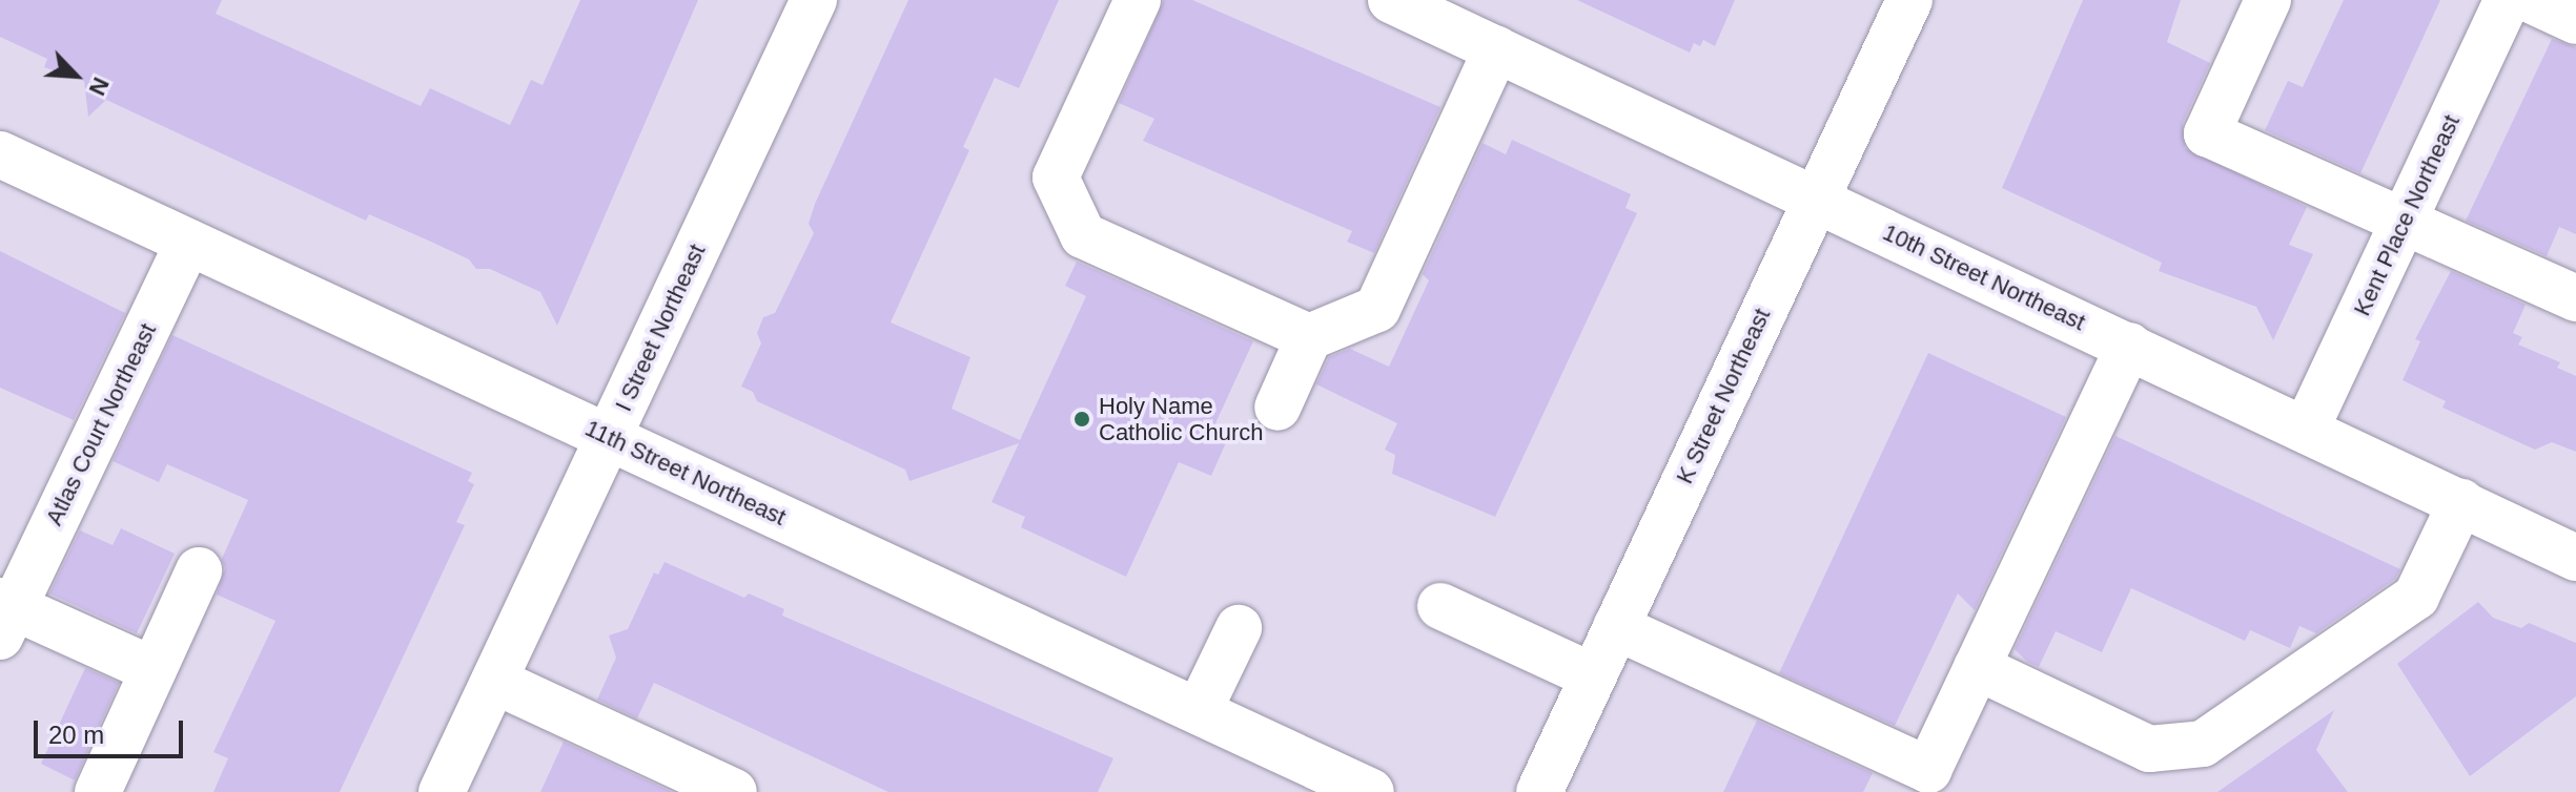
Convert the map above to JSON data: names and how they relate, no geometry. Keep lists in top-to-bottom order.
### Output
{
  "streets": {
    "street": [
      "Kent Place Northeast",
      "10th Street Northeast",
      "I Street Northeast",
      "K Street Northeast",
      "Atlas Court Northeast",
      "11th Street Northeast"
    ]
  },
  "crossings": [
    ["Kent Place Northeast", "10th Street Northeast"],
    ["10th Street Northeast", "K Street Northeast"],
    ["I Street Northeast", "11th Street Northeast"],
    ["Atlas Court Northeast", "11th Street Northeast"]
  ],
  "places": ["Holy Name Catholic Church"],
  "scale_bar": "20 m",
  "north": "bottom right"
}
